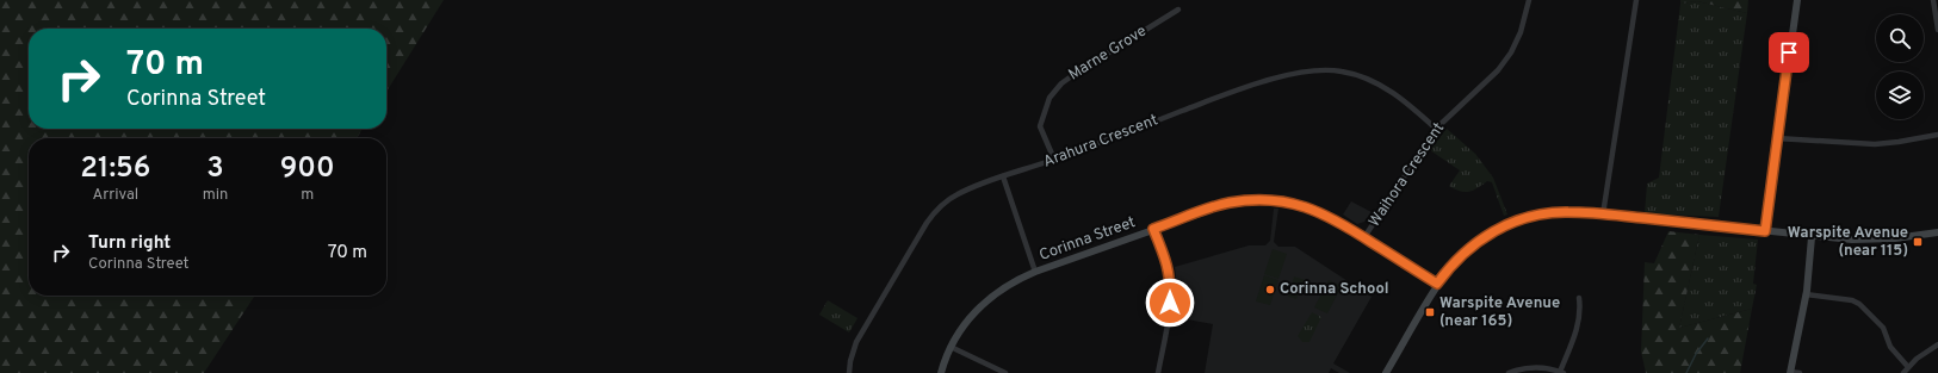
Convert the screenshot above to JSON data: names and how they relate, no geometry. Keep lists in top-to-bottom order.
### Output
{
  "streets": {
    "street": [
      "Marne Grove",
      "Arahura Crescent",
      "Waihora Crescent",
      "Corinna Street"
    ]
  },
  "crossings": [
    ["Marne Grove", "Arahura Crescent"],
    ["Arahura Crescent", "Waihora Crescent"],
    ["Waihora Crescent", "Corinna Street"]
  ],
  "places": {
    "transit": ["Warspite Avenue (near 115)", "Warspite Avenue (near 165)"],
    "other": ["Corinna School"]
  },
  "page": {
    "turn": ["70 m", "Corinna Street"],
    "eta": [
      "21:56",
      "Arrival",
      "3",
      "min",
      "900",
      "m"
    ],
    "list": [
      {
        "name": "Turn right",
        "note": "Corinna Street",
        "value": "70 m"
      }
    ]
  }
}
